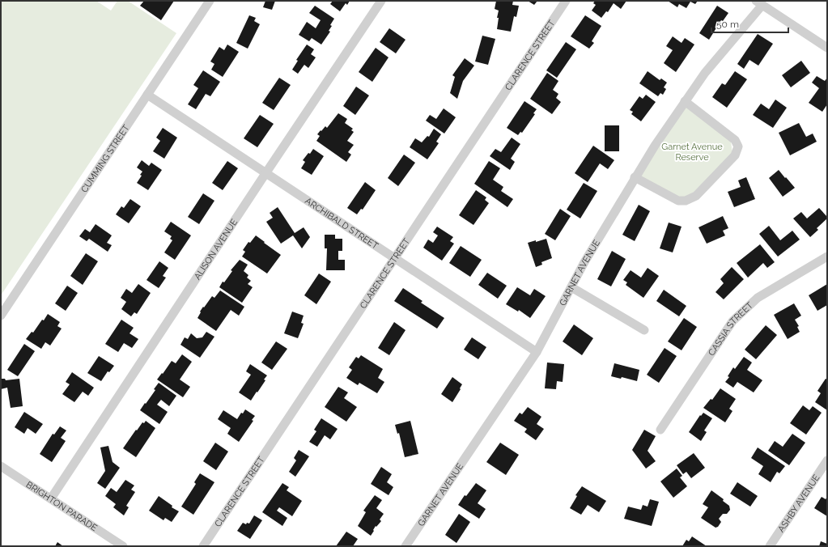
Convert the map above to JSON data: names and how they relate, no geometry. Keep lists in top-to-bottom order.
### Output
{
  "streets": {
    "street": [
      "CLARENCE STREET",
      "CUMMING STREET",
      "ARCHIBALD STREET",
      "ALISON AVENUE",
      "GARNET AVENUE",
      "CASSIA STREET",
      "ASHBY AVENUE",
      "BRIGHTON PARADE"
    ]
  },
  "crossings": [
    ["CLARENCE STREET", "ARCHIBALD STREET"],
    ["CUMMING STREET", "ARCHIBALD STREET"],
    ["ARCHIBALD STREET", "ALISON AVENUE"],
    ["ARCHIBALD STREET", "GARNET AVENUE"],
    ["ALISON AVENUE", "BRIGHTON PARADE"]
  ],
  "parks": ["Garnet Avenue Reserve"],
  "scale_bar": "50 m"
}
